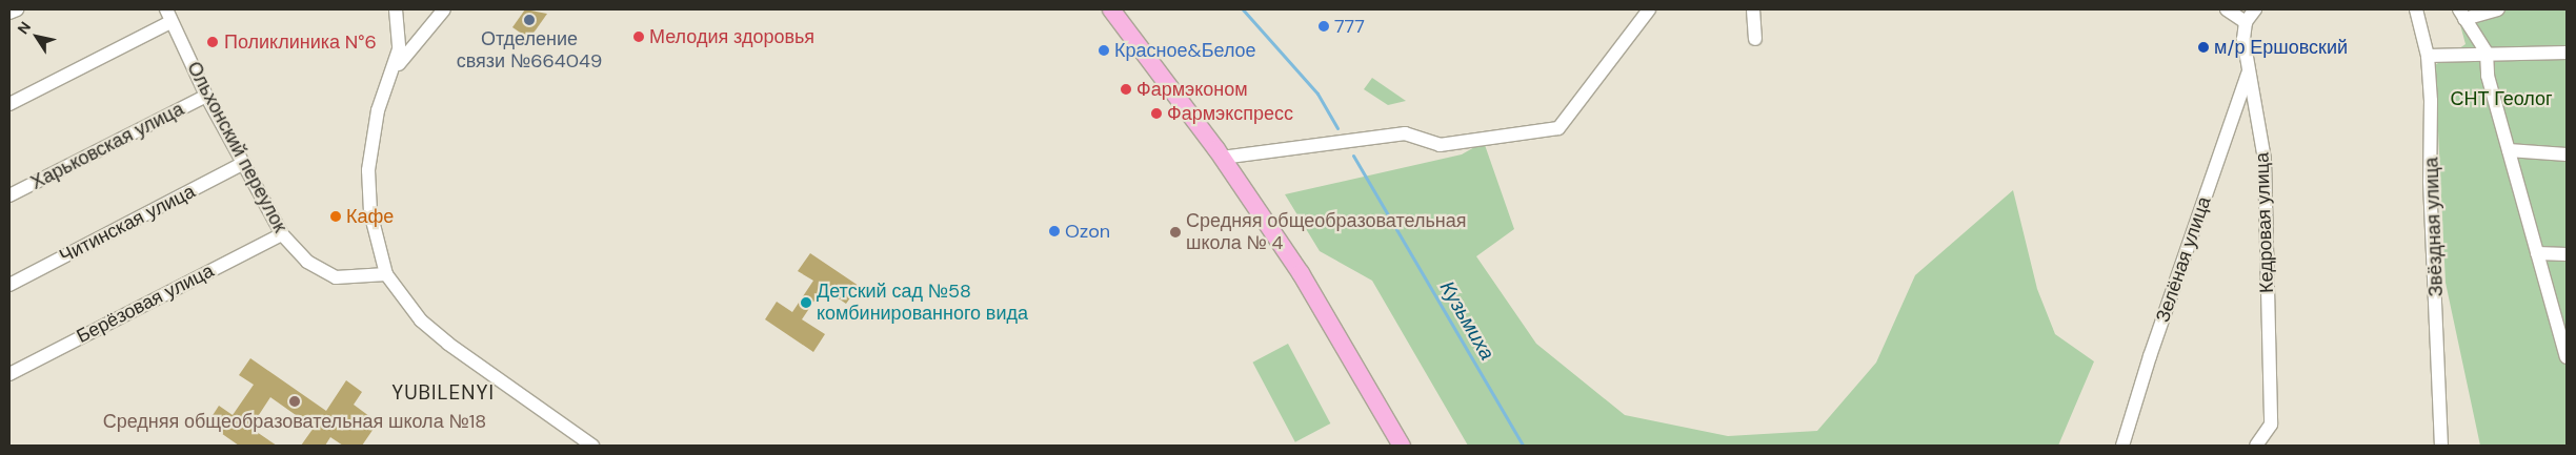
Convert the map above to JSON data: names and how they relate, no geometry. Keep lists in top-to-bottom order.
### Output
{
  "streets": {
    "street": [
      "Харьковская улица",
      "Ольхонский переулок",
      "Кедровая улица",
      "Читинская улица",
      "Звёздная улица",
      "Зелёная улица",
      "Берёзовая улица"
    ]
  },
  "crossings": [
    ["Харьковская улица", "Ольхонский переулок"],
    ["Ольхонский переулок", "Читинская улица"],
    ["Ольхонский переулок", "Берёзовая улица"],
    ["Кедровая улица", "Зелёная улица"]
  ],
  "districts": ["YUBILENYI"],
  "water": ["Кузьмиха"],
  "parks": ["СНТ Геолог"],
  "places": [
    "Отделение связи №664049",
    "777",
    "Мелодия здоровья",
    "Поликлиника N°6",
    "м/р Ершовский",
    "Красное&Белое",
    "Фармэконом",
    "Фармэкспресс",
    "Кафе",
    "Ozon",
    "Средняя общеобразовательная школа № 4",
    "Детский сад №58 комбинированного вида",
    "Средняя общеобразовательная школа №18"
  ],
  "north": "top left"
}
